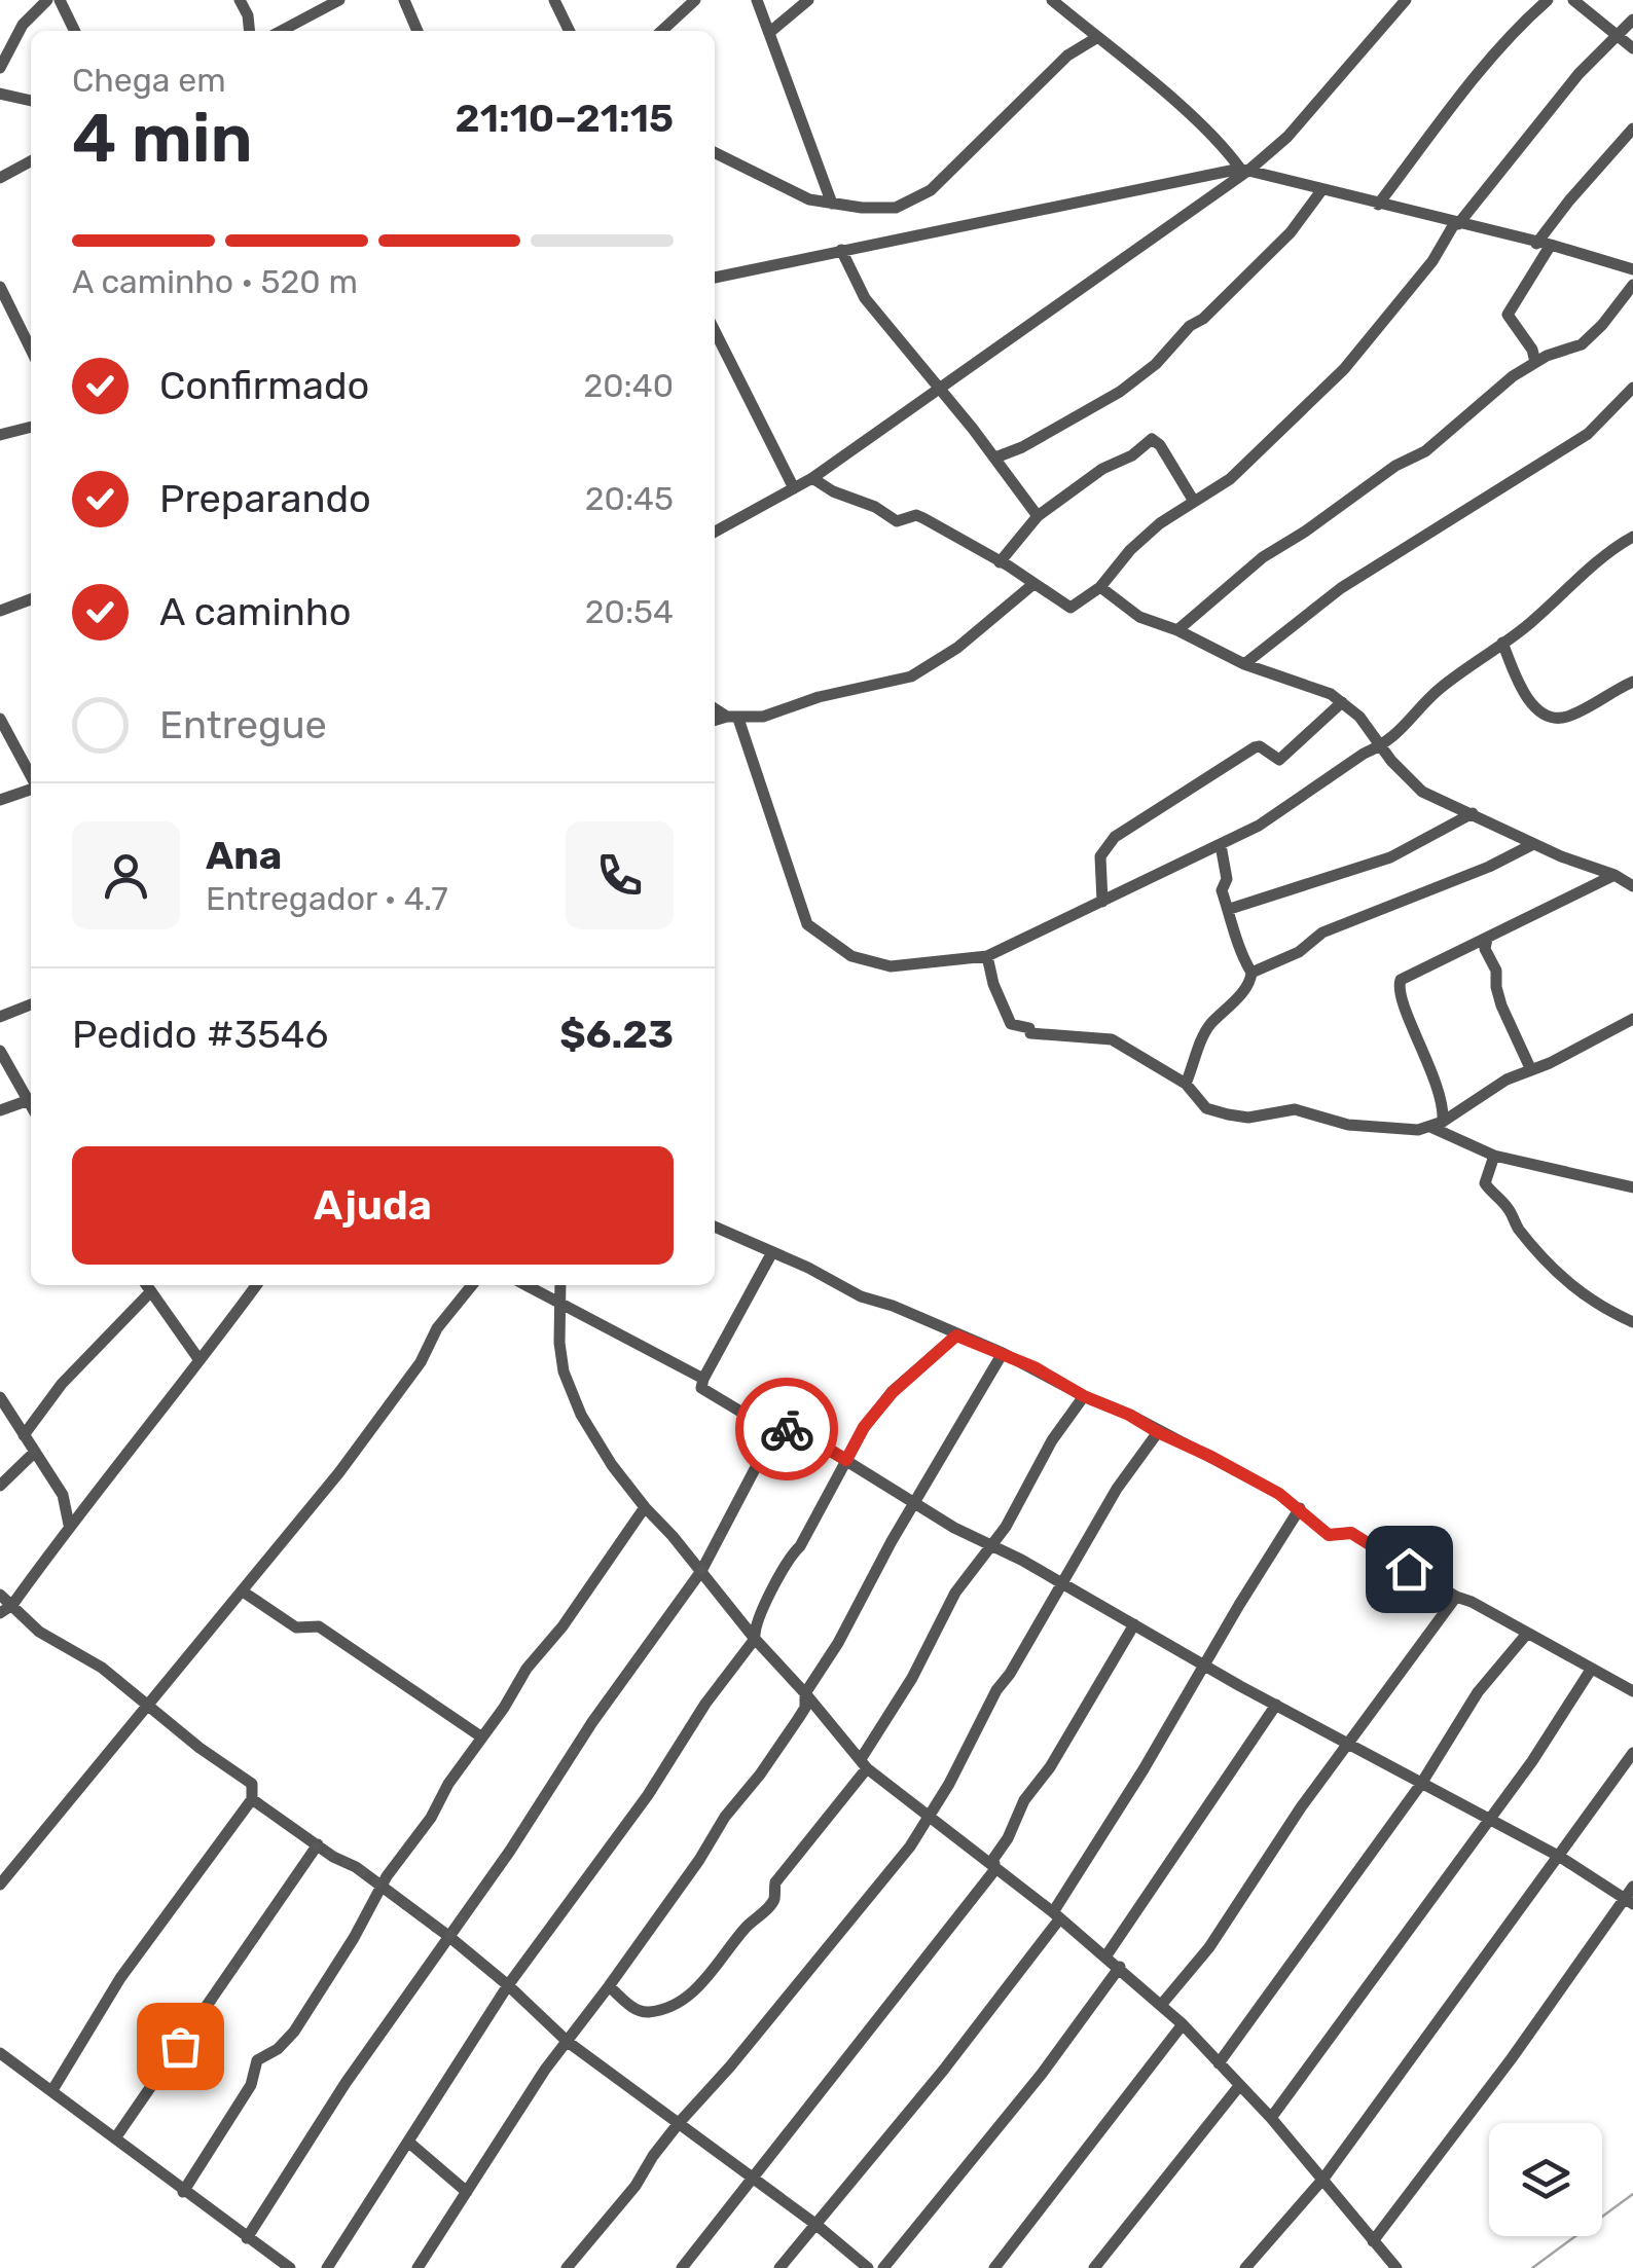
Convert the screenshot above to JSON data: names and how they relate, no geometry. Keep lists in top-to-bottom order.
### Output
{
  "page": {
    "heading": ["4 min", "Chega em", "21:10–21:15"],
    "panel": [
      "Ana",
      "Entregador · 4.7",
      "Pedido #3546",
      "$6.23"
    ],
    "bar": "A caminho · 520 m",
    "list": [
      ["Confirmado", "20:40"],
      ["Preparando", "20:45"],
      ["A caminho", "20:54"],
      "Entregue"
    ],
    "buttons": "Ajuda"
  }
}
